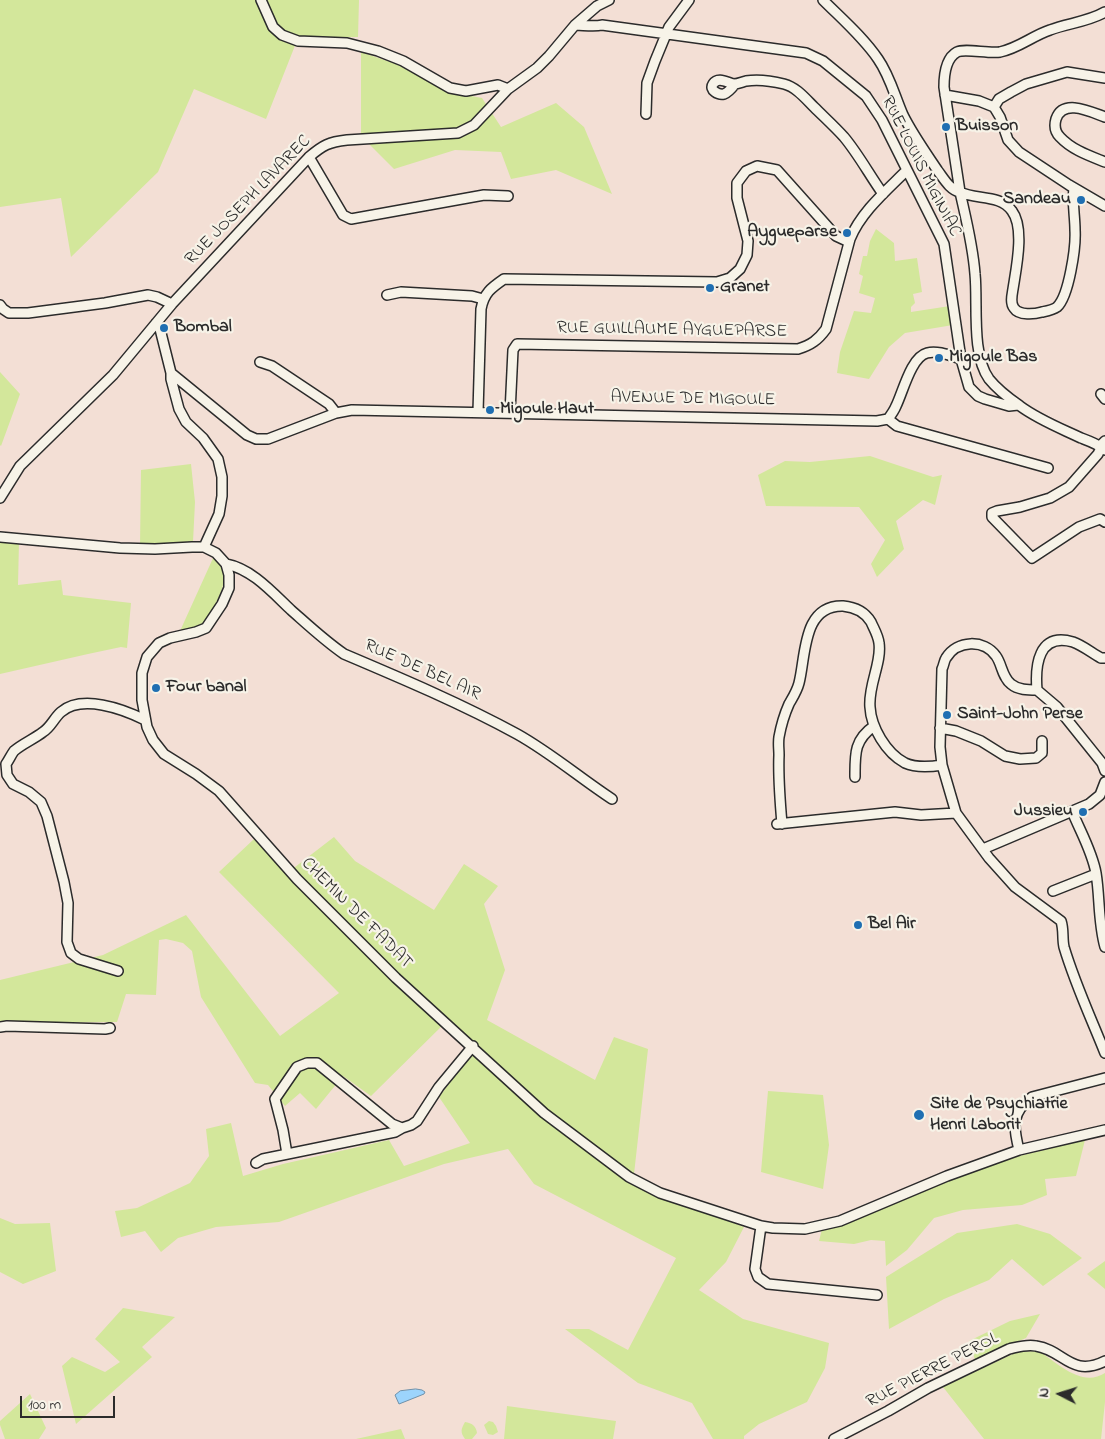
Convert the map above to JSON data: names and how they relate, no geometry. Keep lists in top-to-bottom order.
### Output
{
  "streets": {
    "street": [
      "RUE LOUIS MIGINIAC",
      "RUE JOSEPH LAVAREC",
      "RUE GUILLAUME AYGUEPARSE",
      "AVENUE DE MIGOULE",
      "RUE DE BEL AIR",
      "CHEMIN DE FADAT",
      "RUE PIERRE PEROL"
    ]
  },
  "crossings": [
    ["RUE LOUIS MIGINIAC", "RUE JOSEPH LAVAREC"],
    ["RUE LOUIS MIGINIAC", "RUE GUILLAUME AYGUEPARSE"],
    ["RUE GUILLAUME AYGUEPARSE", "AVENUE DE MIGOULE"],
    ["RUE DE BEL AIR", "CHEMIN DE FADAT"]
  ],
  "places": [
    "Buisson",
    "Sandeau",
    "Aygueparse",
    "Granet",
    "Bombal",
    "Migoule Bas",
    "Migoule Haut",
    "Four banal",
    "Saint-John Perse",
    "Jussieu",
    "Bel Air",
    "Site de Psychiatrie Henri Laborit"
  ],
  "scale_bar": "100 m",
  "north": "left"
}
